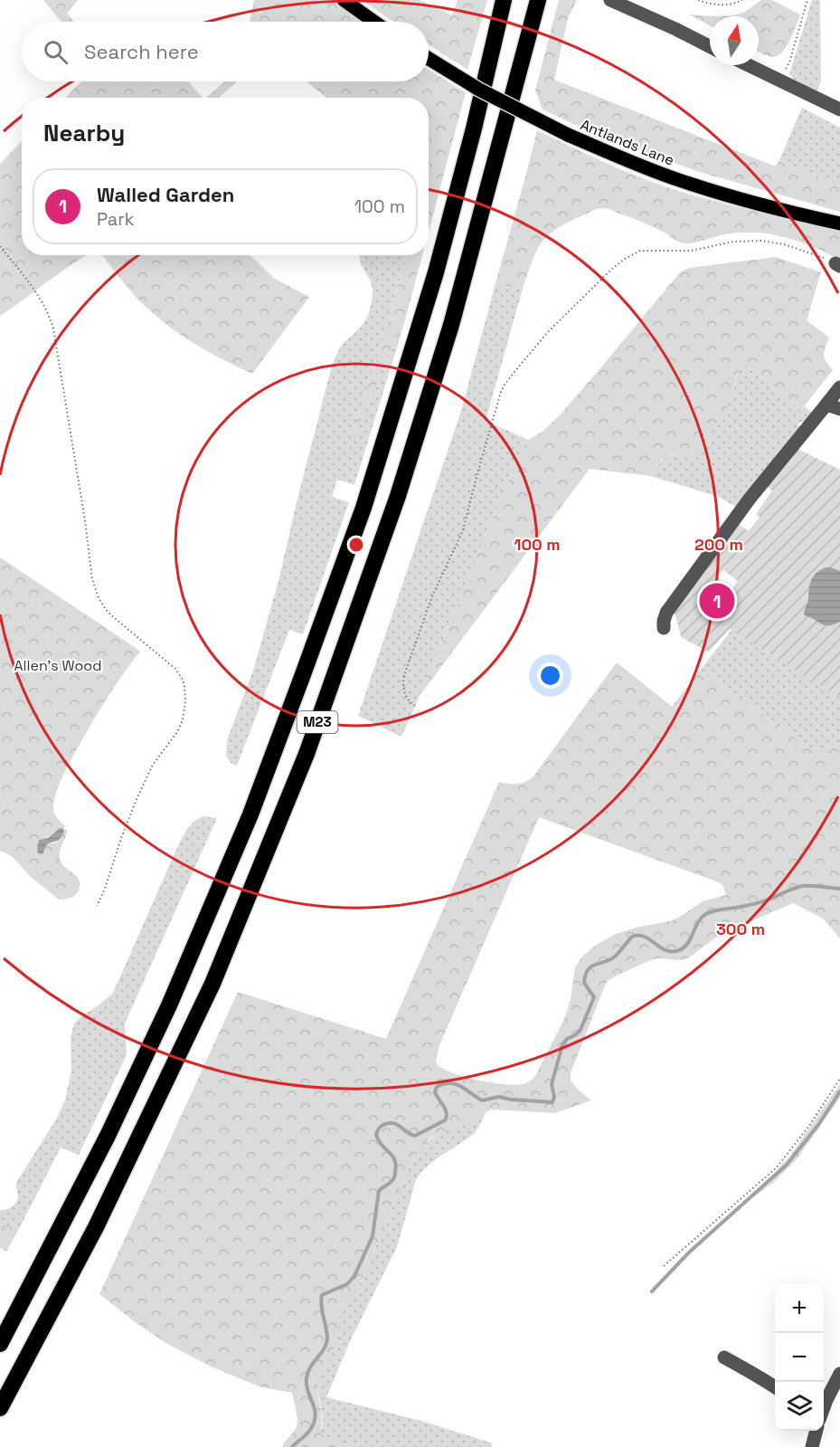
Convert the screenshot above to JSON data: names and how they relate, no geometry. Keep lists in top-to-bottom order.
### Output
{
  "streets": {
    "highway": ["M23"],
    "main road": ["Antlands Lane"]
  },
  "parks": ["Allen's Wood"],
  "north": "top",
  "page": {
    "search": "Search here",
    "heading": "Nearby",
    "list": [
      {
        "mark": "1",
        "name": "Walled Garden",
        "note": "Park",
        "value": "100 m"
      }
    ],
    "pins": "1",
    "map_buttons": ["+", "−"]
  },
  "rings": ["100 m", "200 m", "300 m"]
}
